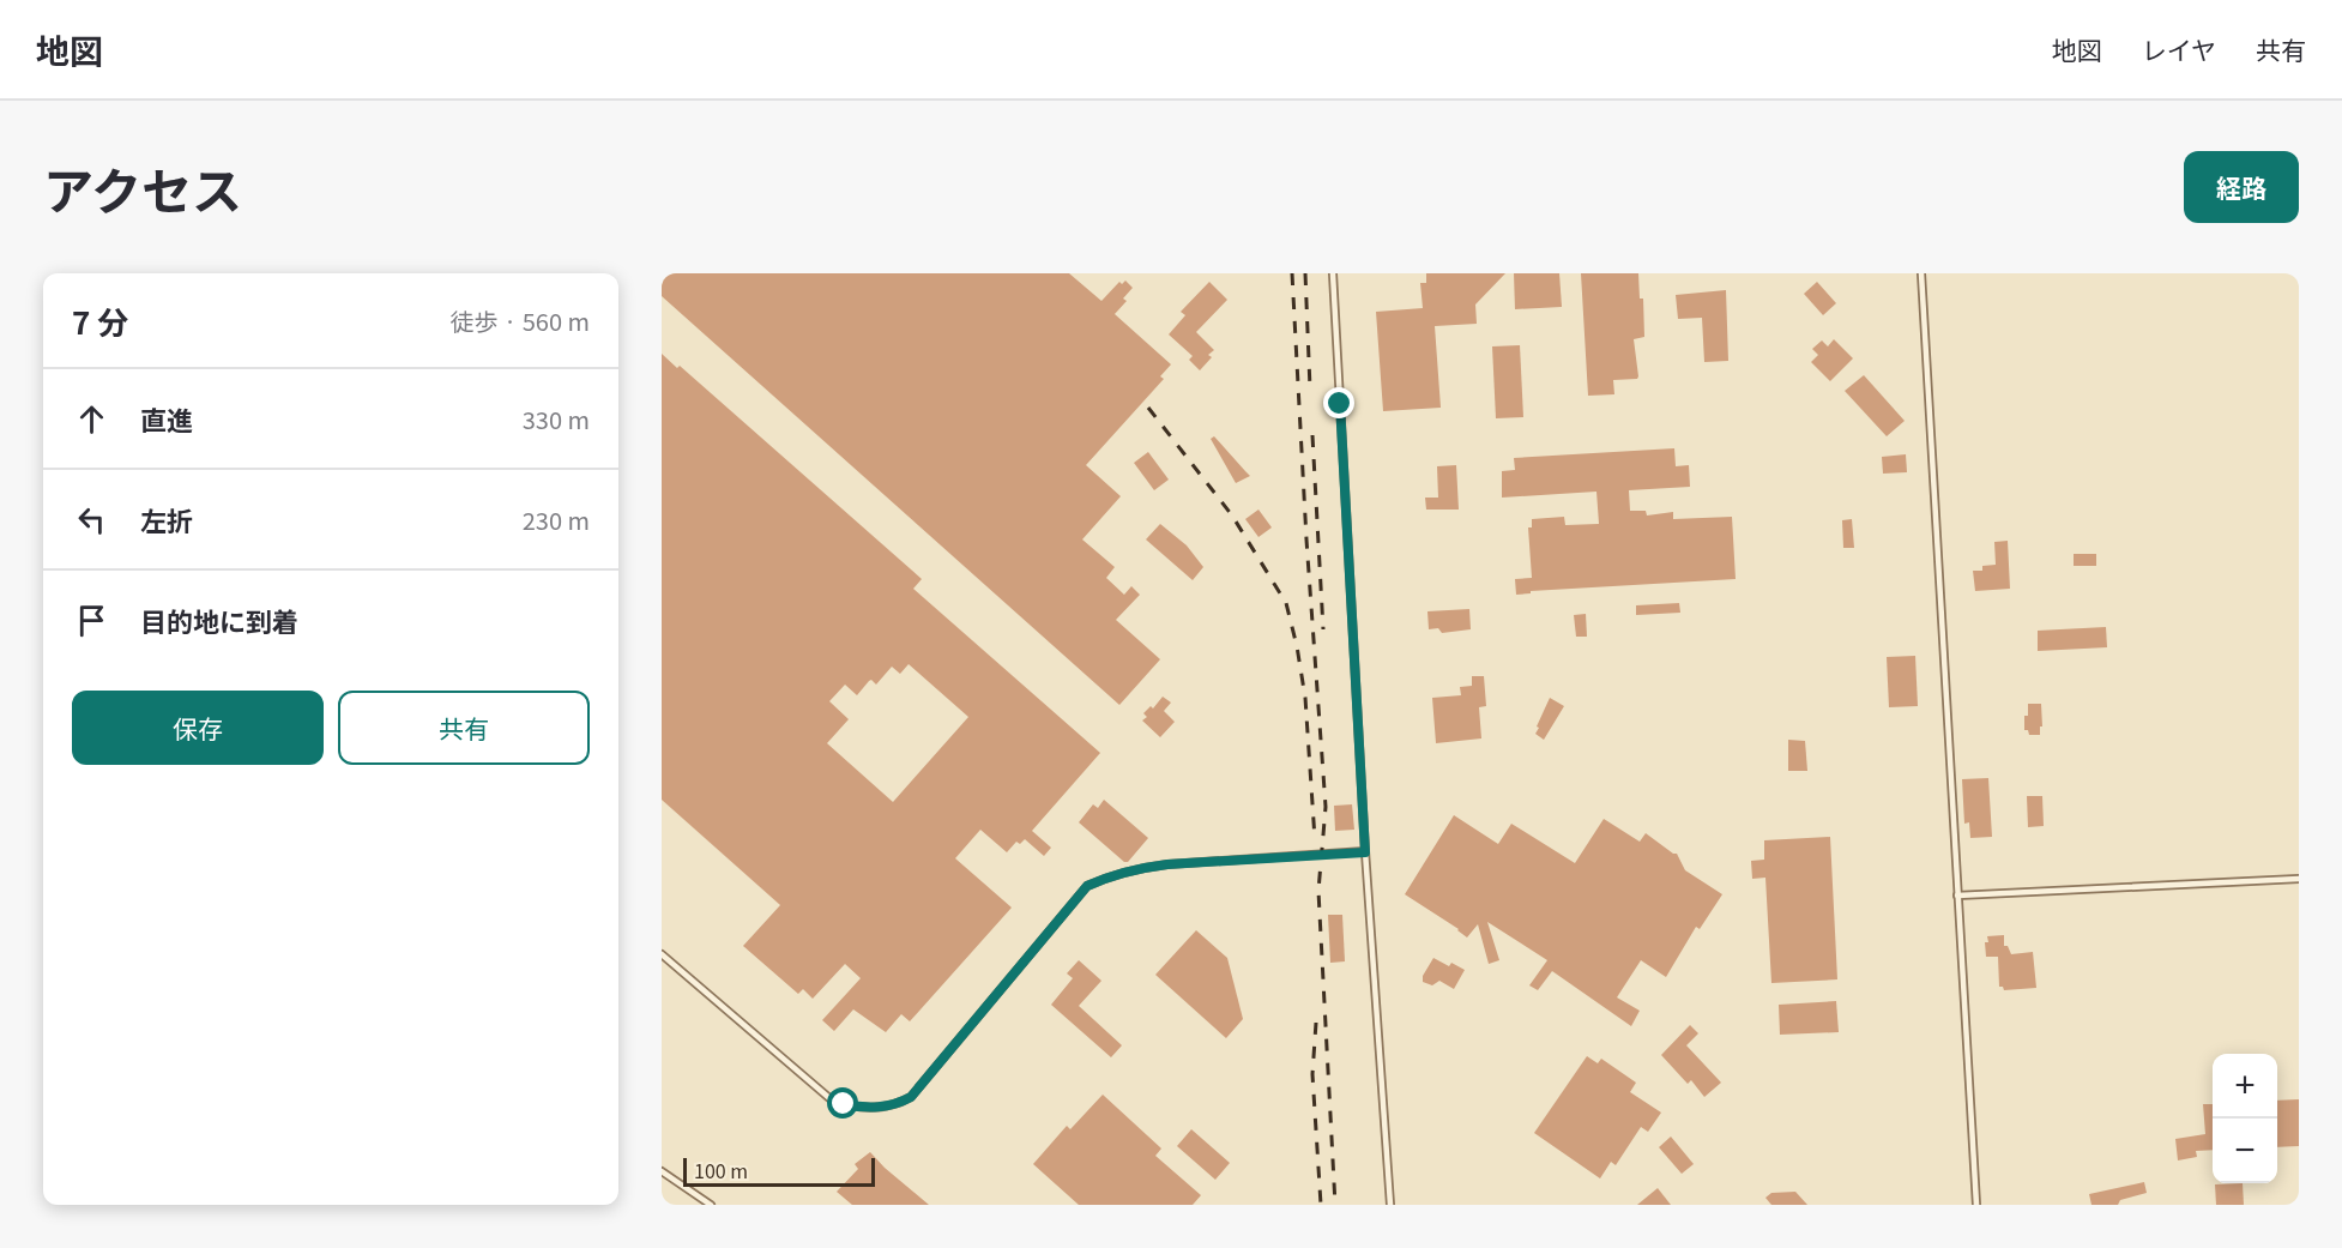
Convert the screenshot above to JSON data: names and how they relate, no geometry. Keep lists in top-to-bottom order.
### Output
{
  "scale_bar": "100 m",
  "page": {
    "header": "地図",
    "nav": ["地図", "レイヤ", "共有"],
    "title": "アクセス",
    "buttons": [
      "経路",
      ["保存", "共有"]
    ],
    "heading": ["7 分", "徒歩 · 560 m"],
    "list": [
      ["直進", "330 m"],
      ["左折", "230 m"],
      "目的地に到着"
    ],
    "map_buttons": ["+", "−"],
    "scale": "100 m"
  }
}
